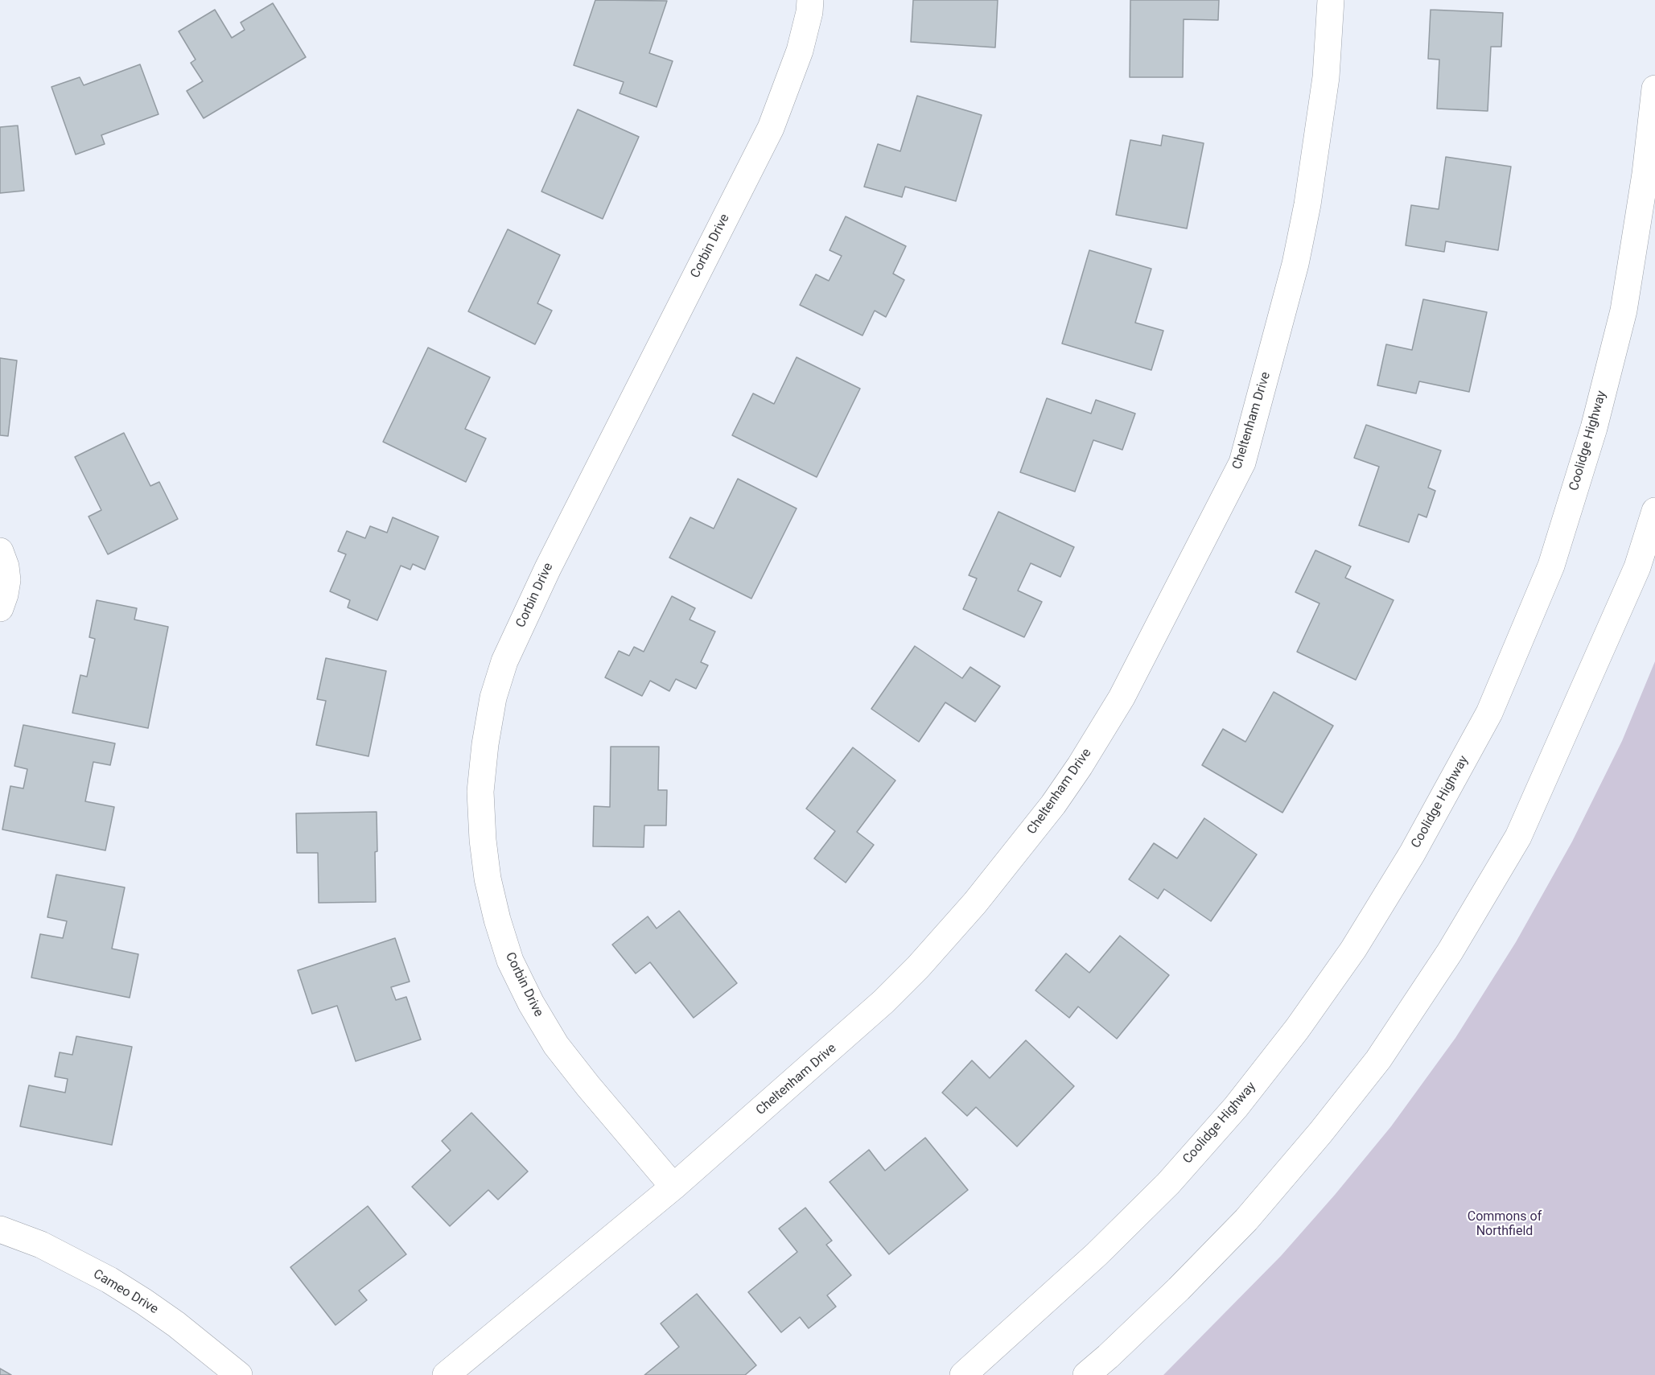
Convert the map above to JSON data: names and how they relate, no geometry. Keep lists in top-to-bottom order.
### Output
{
  "streets": {
    "street": [
      "Corbin Drive",
      "Cheltenham Drive",
      "Coolidge Highway",
      "Cameo Drive"
    ]
  },
  "crossings": [
    ["Corbin Drive", "Cheltenham Drive"]
  ],
  "parks": ["Commons of Northfield"]
}
